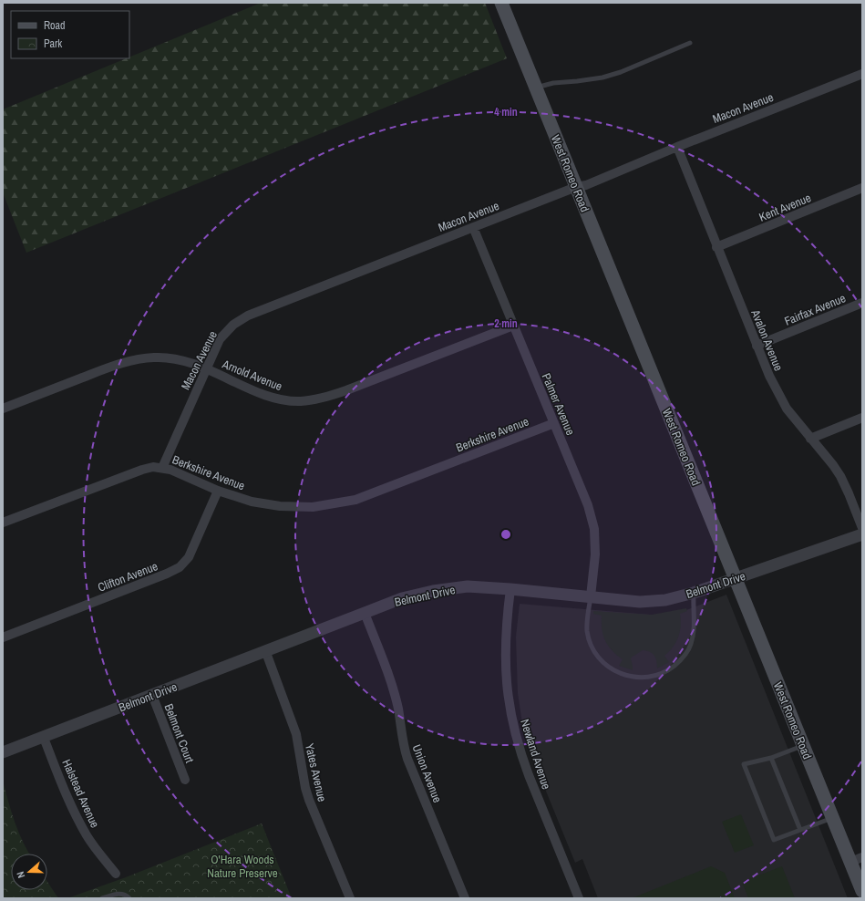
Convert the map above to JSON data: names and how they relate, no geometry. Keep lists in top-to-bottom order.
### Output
{
  "streets": {
    "main road": ["West Romeo Road"],
    "street": [
      "Macon Avenue",
      "Kent Avenue",
      "Fairfax Avenue",
      "Avalon Avenue",
      "Arnold Avenue",
      "Palmer Avenue",
      "Berkshire Avenue",
      "Clifton Avenue",
      "Belmont Drive",
      "Belmont Court",
      "Newland Avenue",
      "Yates Avenue",
      "Union Avenue",
      "Halstead Avenue"
    ]
  },
  "crossings": [
    ["Macon Avenue", "West Romeo Road"],
    ["Macon Avenue", "Avalon Avenue"],
    ["Macon Avenue", "Arnold Avenue"],
    ["Macon Avenue", "Palmer Avenue"],
    ["Macon Avenue", "Berkshire Avenue"],
    ["West Romeo Road", "Belmont Drive"],
    ["Kent Avenue", "Avalon Avenue"],
    ["Fairfax Avenue", "Avalon Avenue"],
    ["Arnold Avenue", "Palmer Avenue"],
    ["Palmer Avenue", "Berkshire Avenue"],
    ["Palmer Avenue", "Belmont Drive"],
    ["Berkshire Avenue", "Clifton Avenue"],
    ["Belmont Drive", "Belmont Court"],
    ["Belmont Drive", "Newland Avenue"],
    ["Belmont Drive", "Yates Avenue"],
    ["Belmont Drive", "Union Avenue"],
    ["Belmont Drive", "Halstead Avenue"]
  ],
  "parks": ["O'Hara Woods Nature Preserve"],
  "legend": ["Road", "Park"],
  "north": "left",
  "rings": ["4 min", "2 min"]
}
